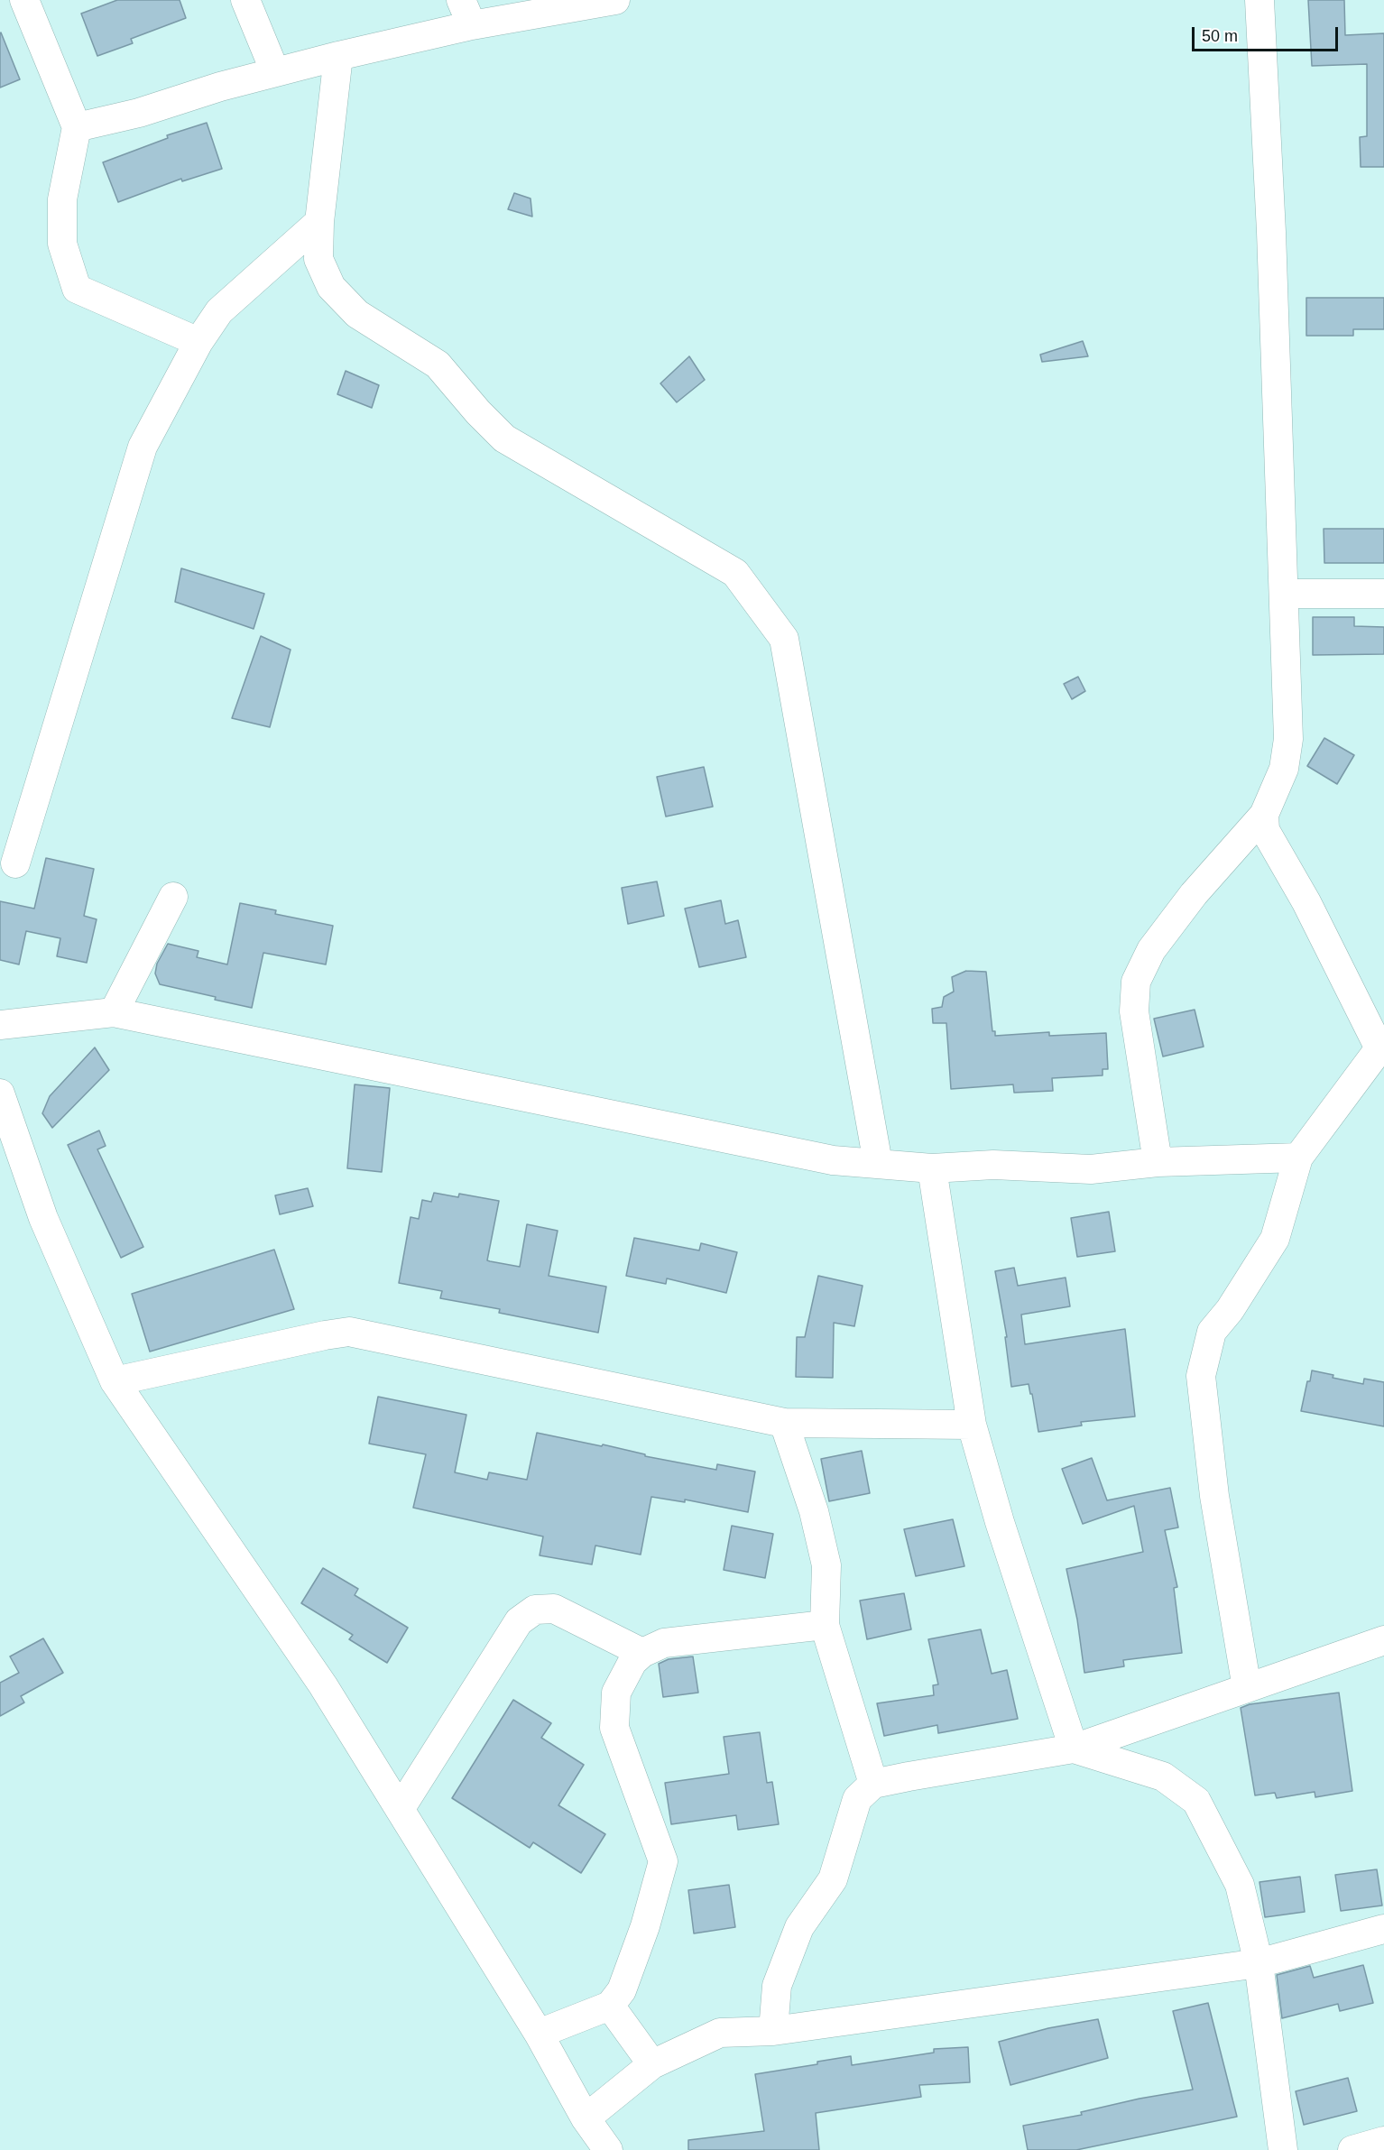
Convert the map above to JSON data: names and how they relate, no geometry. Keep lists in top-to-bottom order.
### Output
{
  "scale_bar": "50 m"
}
